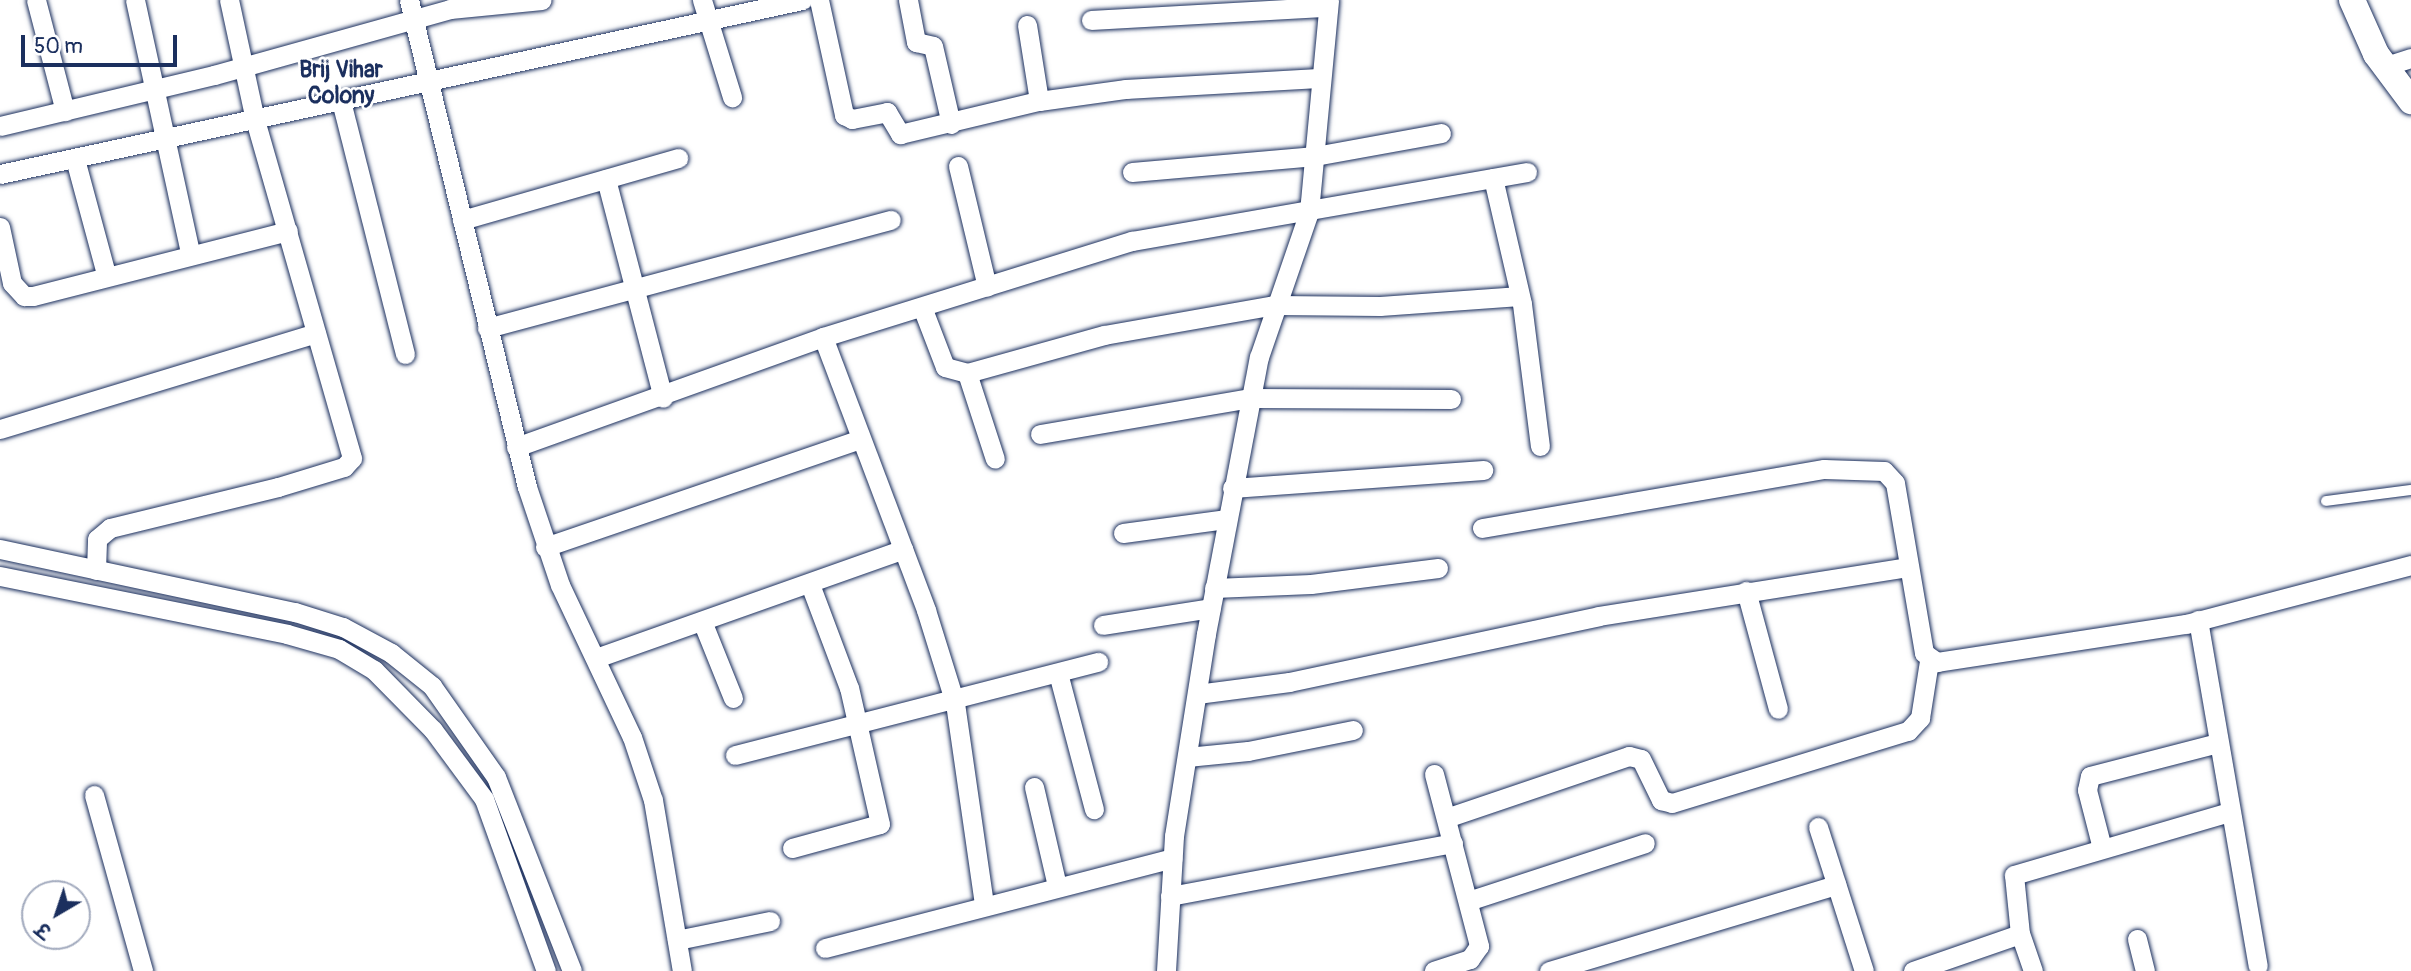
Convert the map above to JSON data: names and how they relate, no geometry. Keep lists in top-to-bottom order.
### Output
{
  "districts": ["Brij Vihar Colony"],
  "scale_bar": "50 m",
  "north": "bottom left"
}
